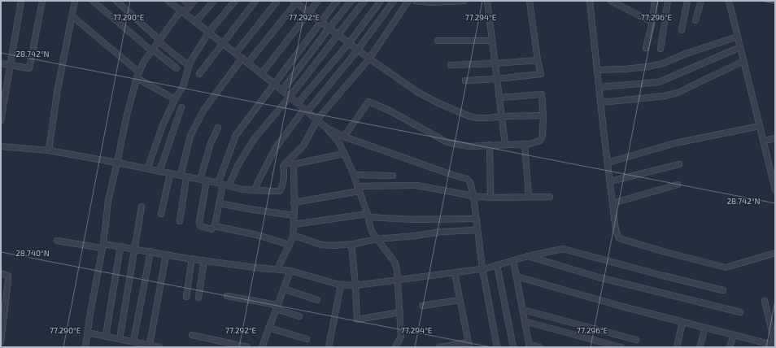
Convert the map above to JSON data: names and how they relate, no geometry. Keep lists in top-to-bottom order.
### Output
{
  "coordinates": [
    "77.290°E",
    "77.292°E",
    "77.294°E",
    "77.296°E",
    "28.742°N",
    "28.740°N"
  ]
}
